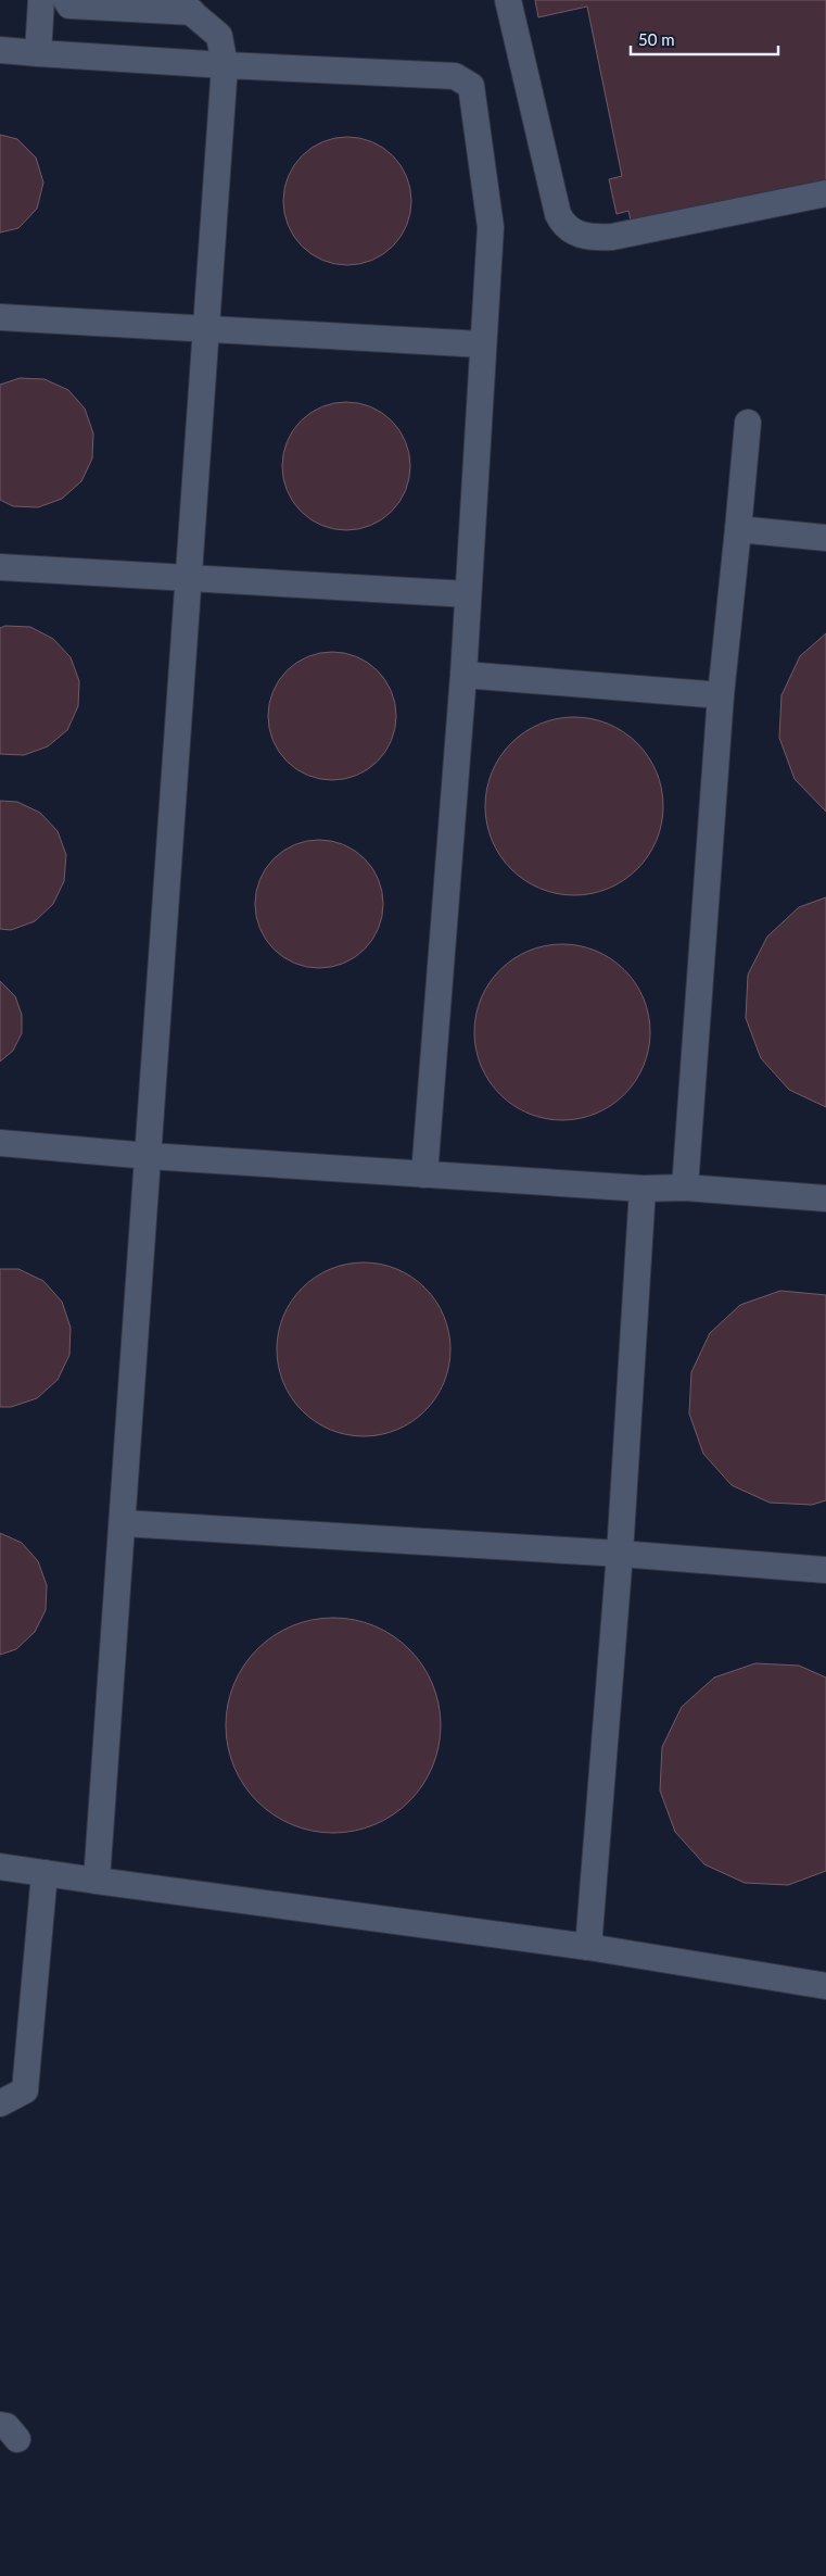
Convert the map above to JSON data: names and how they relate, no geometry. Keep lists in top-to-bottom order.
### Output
{
  "scale_bar": "50 m"
}
